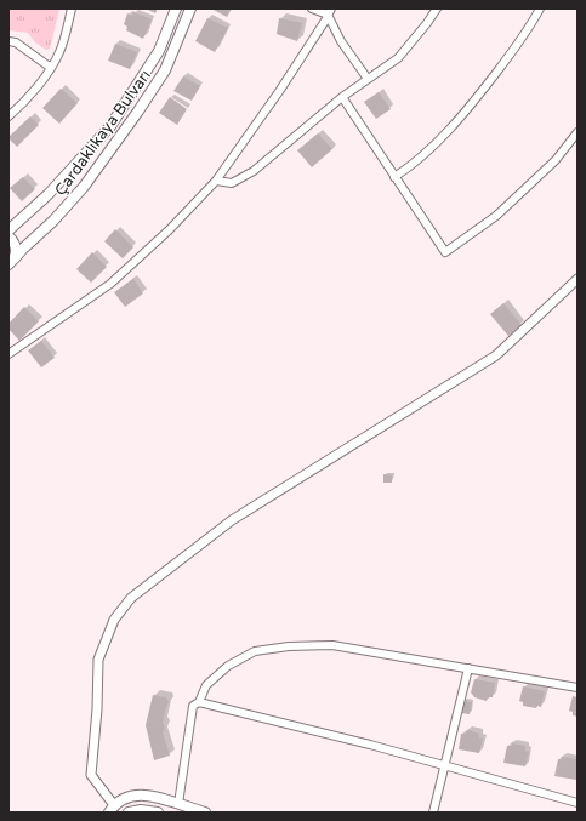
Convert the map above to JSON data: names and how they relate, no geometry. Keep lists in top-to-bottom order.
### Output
{
  "streets": {
    "main road": ["Çardaklıkaya Bulvarı"]
  }
}
